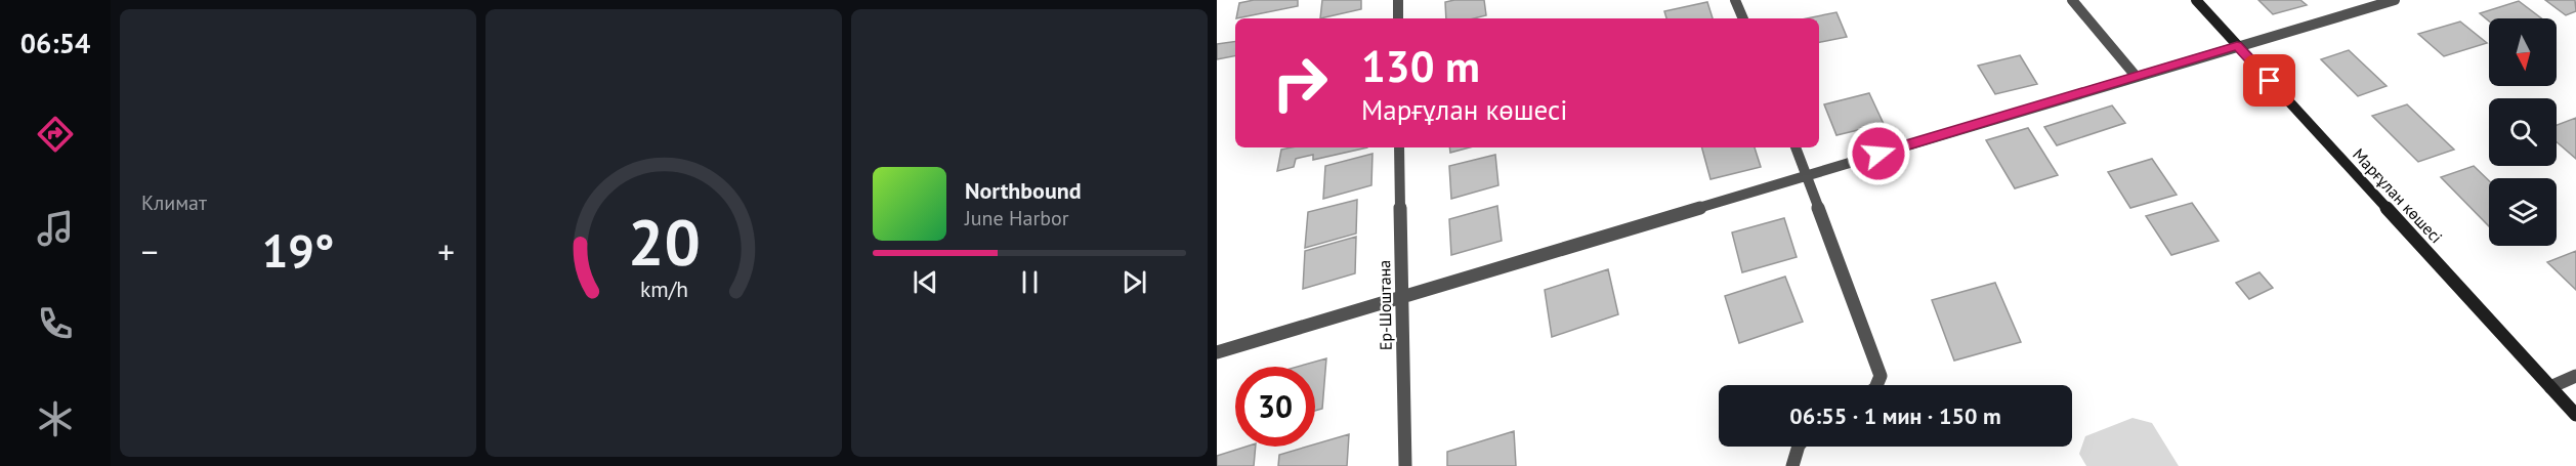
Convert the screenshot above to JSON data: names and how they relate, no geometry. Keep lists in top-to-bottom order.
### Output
{
  "streets": {
    "main road": ["Марғұлан көшесі"],
    "street": ["Ер-Шоштана"]
  },
  "north": "bottom",
  "page": {
    "tabs": "06:54",
    "tile": "Климат",
    "turn": ["130 m", "Марғұлан көшесі"],
    "song": ["Northbound", "June Harbor"],
    "heat": ["−", "19°", "+"],
    "limit": "30",
    "trip": "06:55 · 1 мин · 150 m",
    "gauge": ["20", "km/h"]
  }
}
